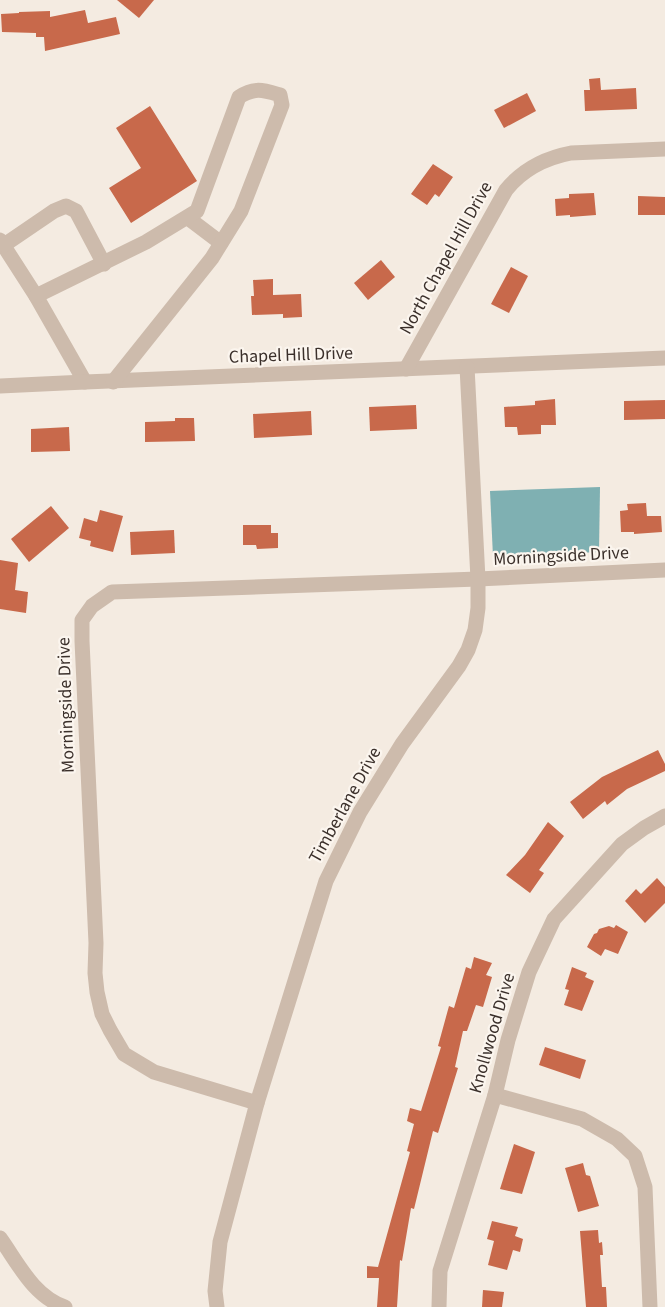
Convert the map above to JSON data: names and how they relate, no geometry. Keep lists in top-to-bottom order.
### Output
{
  "streets": {
    "street": [
      "North Chapel Hill Drive",
      "Chapel Hill Drive",
      "Morningside Drive",
      "Timberlane Drive",
      "Knollwood Drive"
    ]
  },
  "crossings": [
    ["North Chapel Hill Drive", "Chapel Hill Drive"],
    ["Chapel Hill Drive", "Timberlane Drive"],
    ["Morningside Drive", "Timberlane Drive"]
  ]
}
